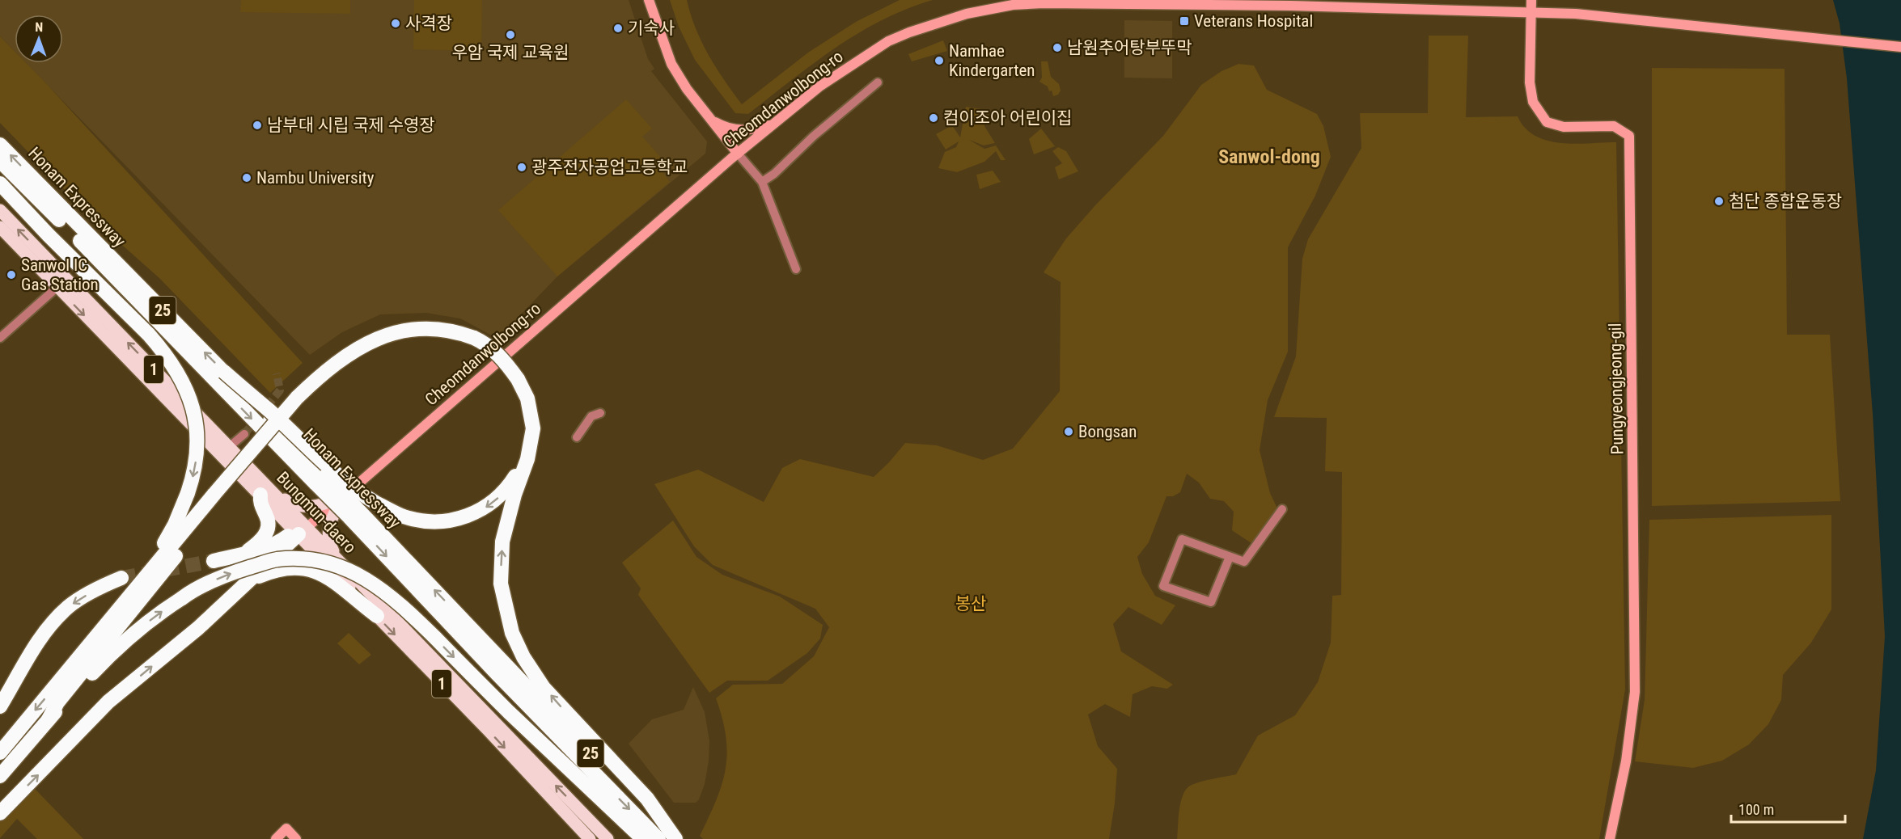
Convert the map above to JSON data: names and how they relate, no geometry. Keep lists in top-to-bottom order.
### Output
{
  "streets": {
    "highway": ["Honam Expressway", "25"],
    "main road": ["1", "Bungmun-daero"],
    "street": ["Cheomdanwolbong-ro", "Pungyeongjeong-gil"]
  },
  "crossings": [
    ["Cheomdanwolbong-ro", "Pungyeongjeong-gil"],
    ["Cheomdanwolbong-ro", "Bungmun-daero"]
  ],
  "districts": ["Sanwol-dong"],
  "parks": ["봉산"],
  "places": {
    "transit": ["Veterans Hospital"],
    "other": [
      "사격장",
      "기숙사",
      "우암 국제 교육원",
      "남원추어탕부뚜막",
      "Namhae Kindergarten",
      "컴이조아 어린이집",
      "남부대 시립 국제 수영장",
      "광주전자공업고등학교",
      "Nambu University",
      "첨단 종합운동장",
      "Sanwol IC Gas Station",
      "Bongsan"
    ]
  },
  "scale_bar": "100 m",
  "north": "top"
}
